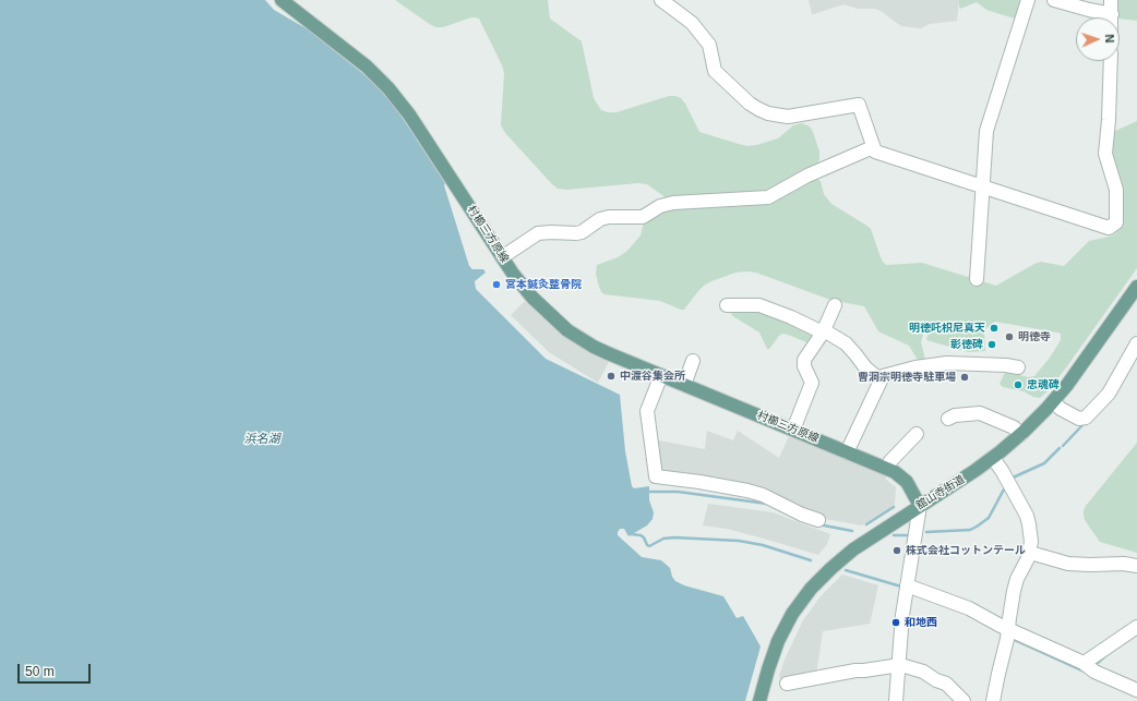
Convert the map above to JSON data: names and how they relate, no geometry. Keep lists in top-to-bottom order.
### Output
{
  "streets": {
    "main road": ["村櫛三方原線", "舘山寺街道"]
  },
  "crossings": [
    ["村櫛三方原線", "舘山寺街道"]
  ],
  "water": ["浜名湖"],
  "places": [
    "宮本鍼灸整骨院",
    "明徳吒枳尼真天",
    "明徳寺",
    "彰徳碑",
    "中渡谷集会所",
    "曹洞宗明徳寺駐車場",
    "忠魂碑",
    "株式会社コットンテール",
    "和地西"
  ],
  "scale_bar": "50 m",
  "north": "right"
}
